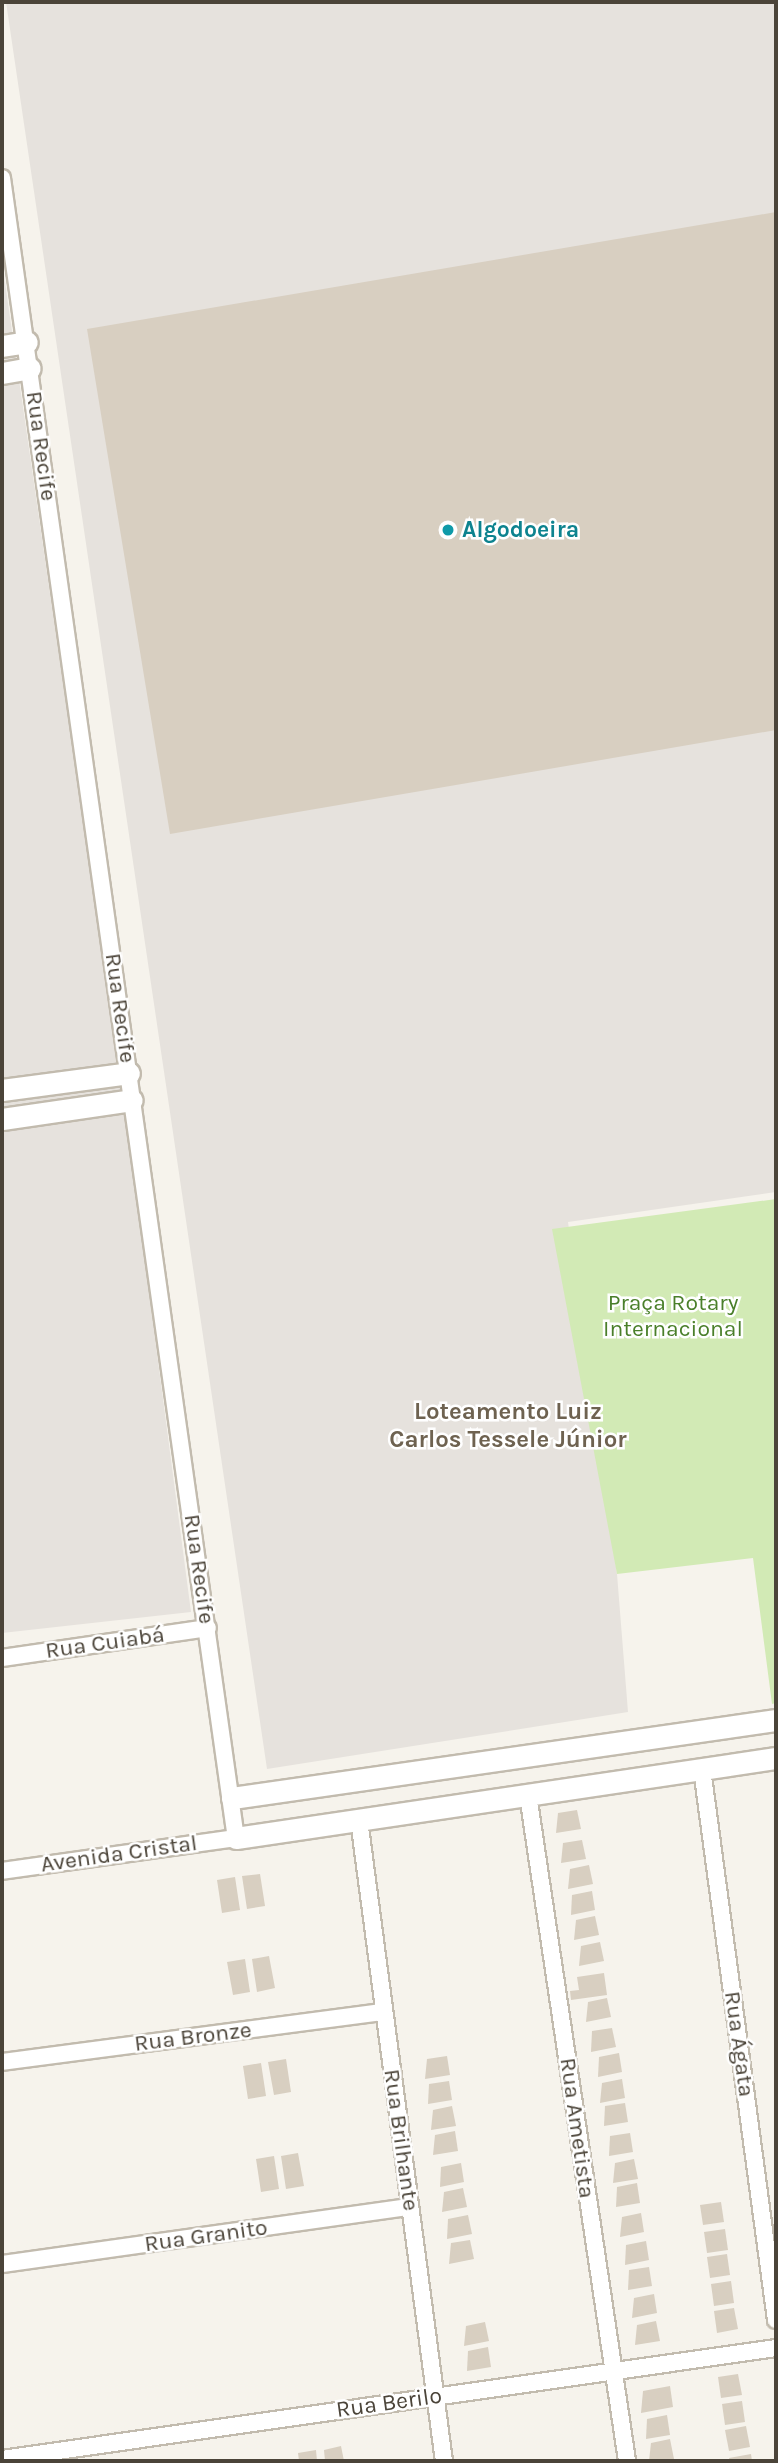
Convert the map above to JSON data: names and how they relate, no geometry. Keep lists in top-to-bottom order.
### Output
{
  "streets": {
    "street": [
      "Rua Recife",
      "Rua Cuiabá",
      "Avenida Cristal",
      "Rua Bronze",
      "Rua Ágata",
      "Rua Ametista",
      "Rua Brilhante",
      "Rua Granito",
      "Rua Berilo"
    ]
  },
  "crossings": [
    ["Rua Recife", "Rua Cuiabá"],
    ["Rua Recife", "Avenida Cristal"],
    ["Rua Bronze", "Rua Brilhante"],
    ["Rua Ametista", "Rua Berilo"],
    ["Rua Brilhante", "Rua Granito"],
    ["Rua Brilhante", "Rua Berilo"]
  ],
  "districts": ["Loteamento Luiz Carlos Tessele Júnior"],
  "parks": ["Praça Rotary Internacional"],
  "places": ["Algodoeira"]
}
